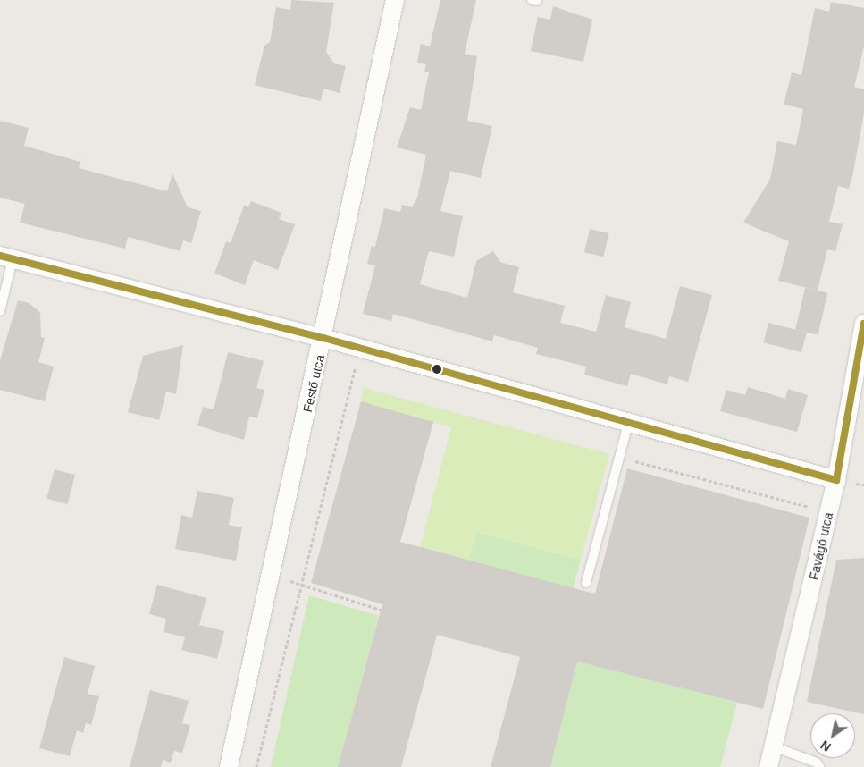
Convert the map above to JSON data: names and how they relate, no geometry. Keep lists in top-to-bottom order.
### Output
{
  "streets": {
    "street": ["Festő utca", "Favágó utca"]
  },
  "north": "bottom left"
}
